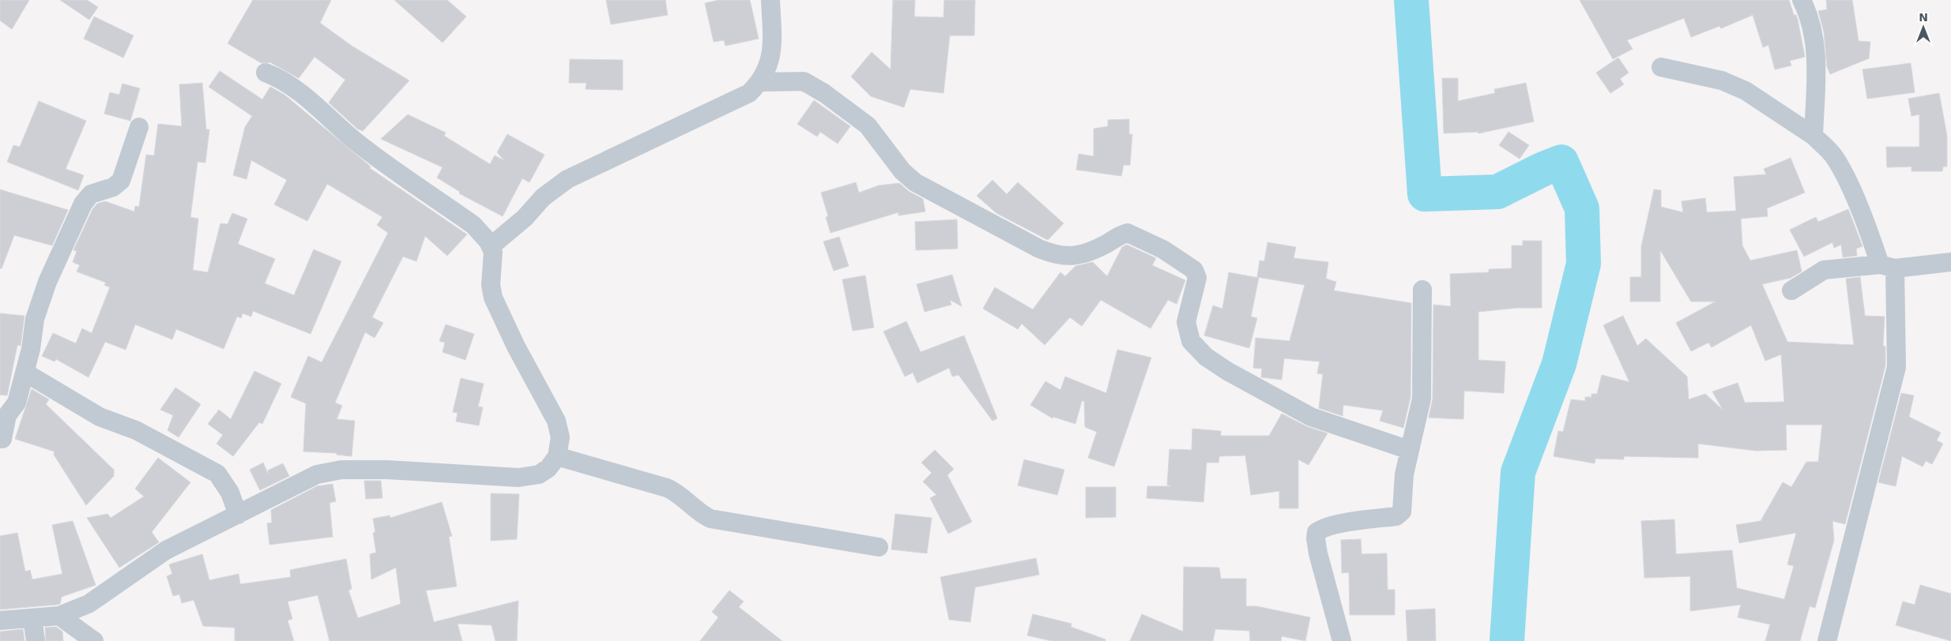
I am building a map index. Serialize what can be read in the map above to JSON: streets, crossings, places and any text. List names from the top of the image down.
{
  "north": "top"
}
